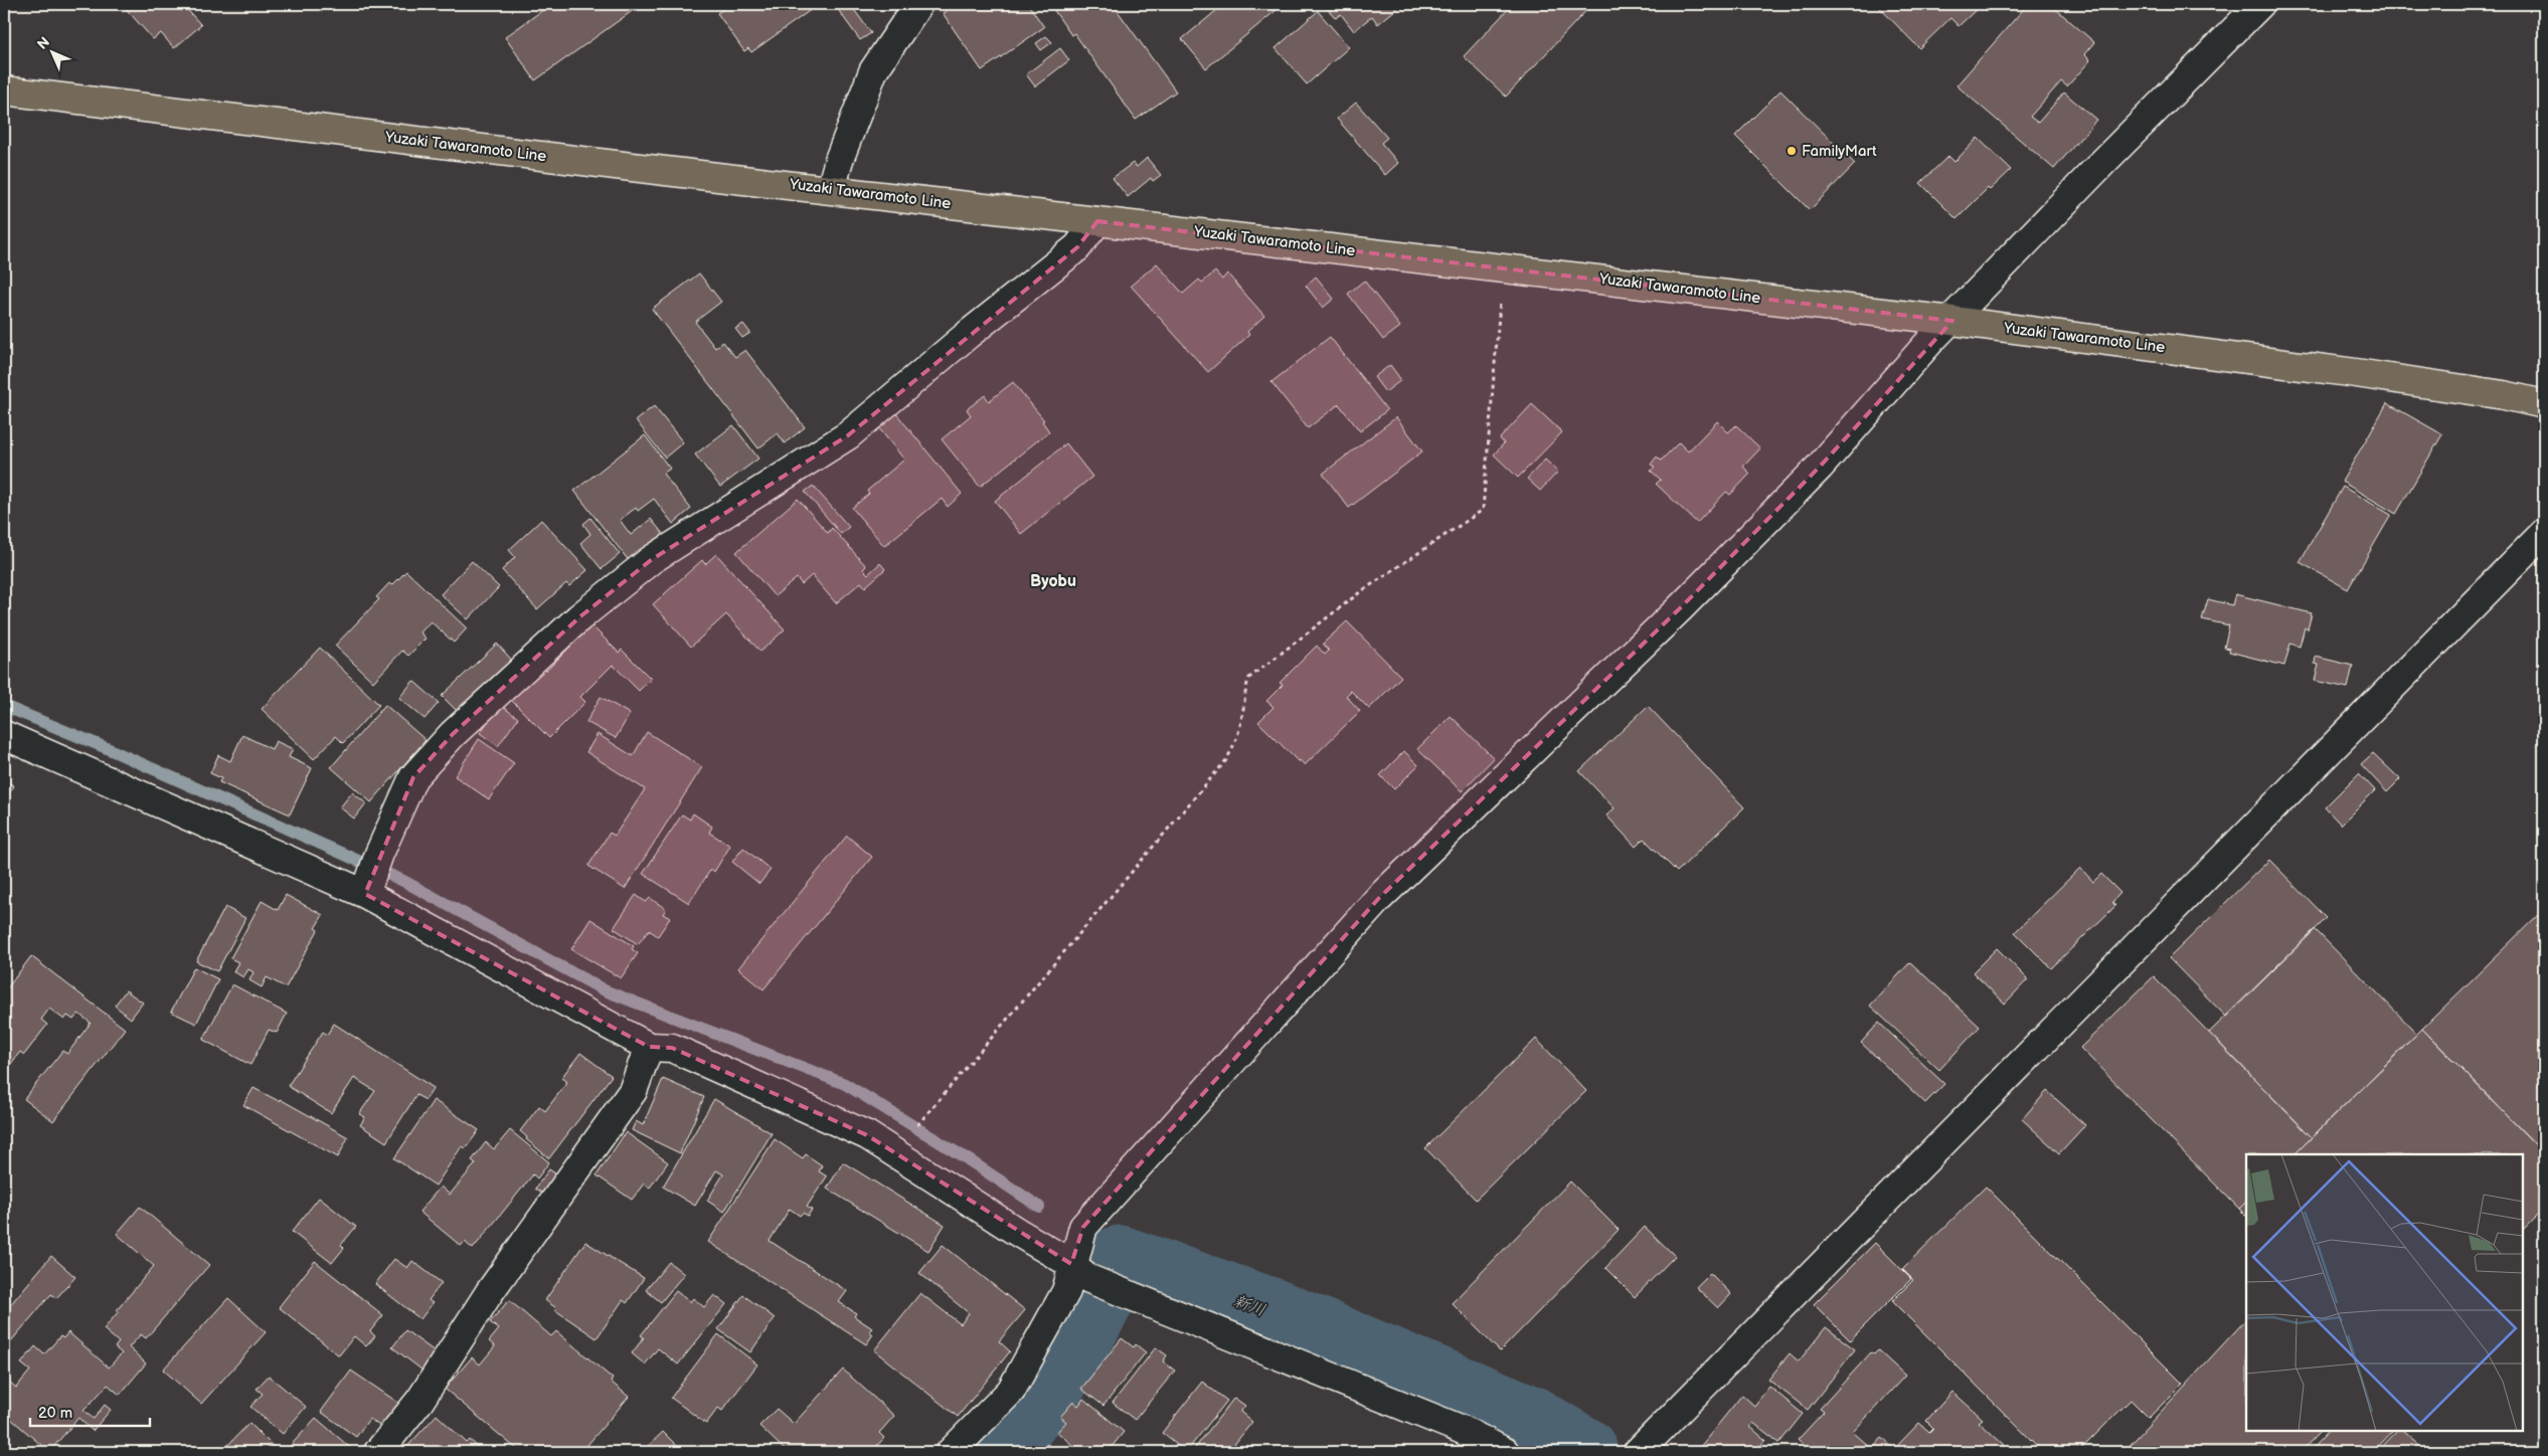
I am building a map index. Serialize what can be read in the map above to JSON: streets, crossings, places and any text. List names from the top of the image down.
{
  "streets": {
    "main road": ["Yuzaki Tawaramoto Line"]
  },
  "districts": ["Byobu"],
  "water": ["新川"],
  "places": ["FamilyMart"],
  "scale_bar": "20 m",
  "north": "top left"
}
